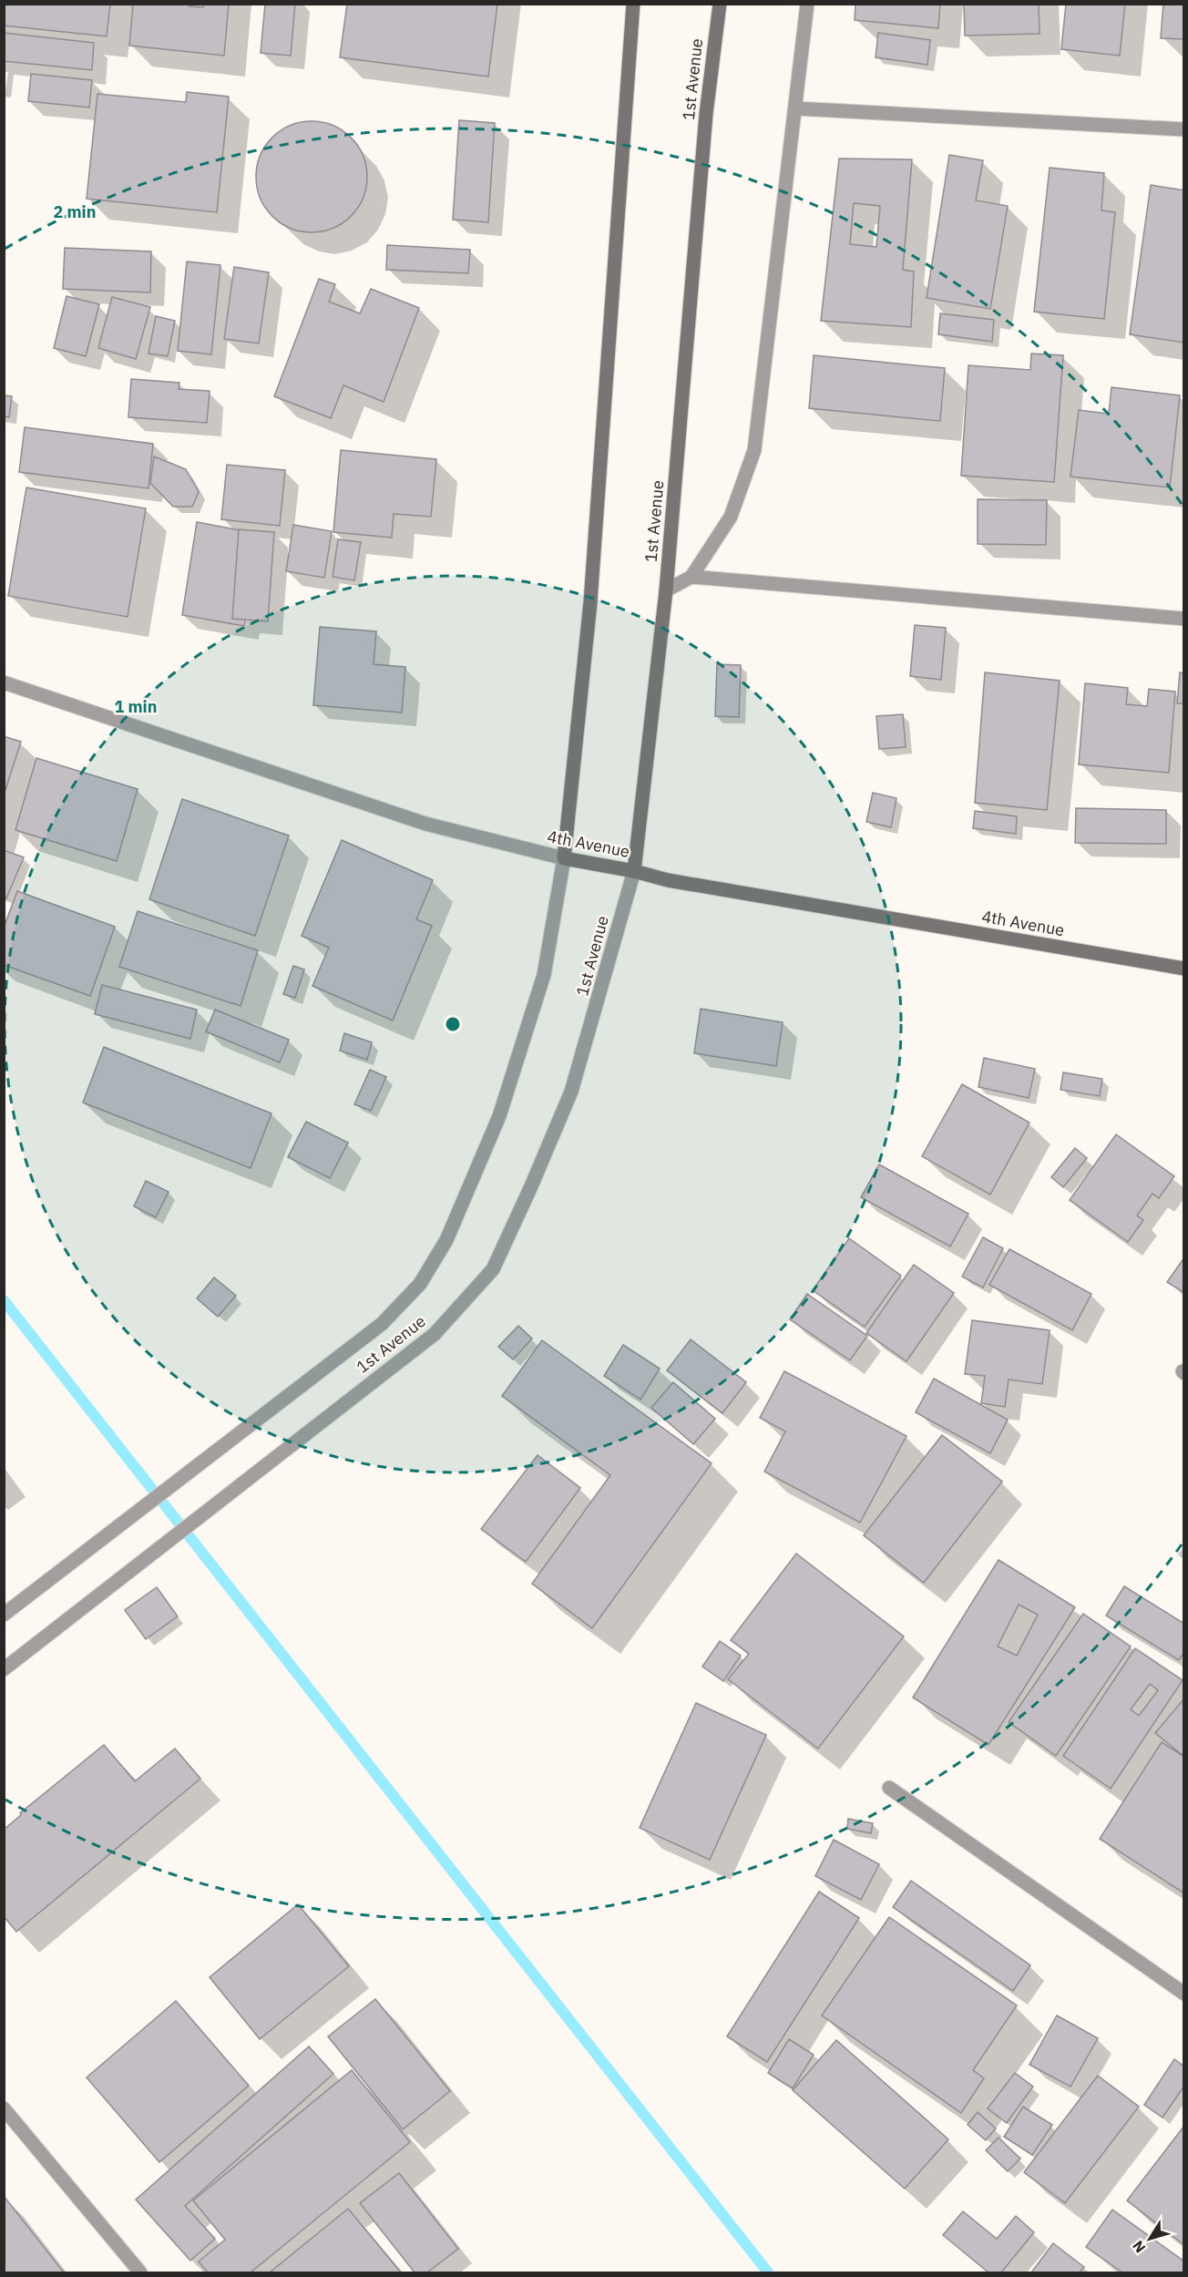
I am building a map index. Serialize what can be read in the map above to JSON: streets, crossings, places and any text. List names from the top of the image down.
{
  "streets": {
    "main road": ["1st Avenue", "4th Avenue"]
  },
  "crossings": [
    ["1st Avenue", "4th Avenue"]
  ],
  "north": "bottom left",
  "rings": ["2 min", "1 min"]
}
